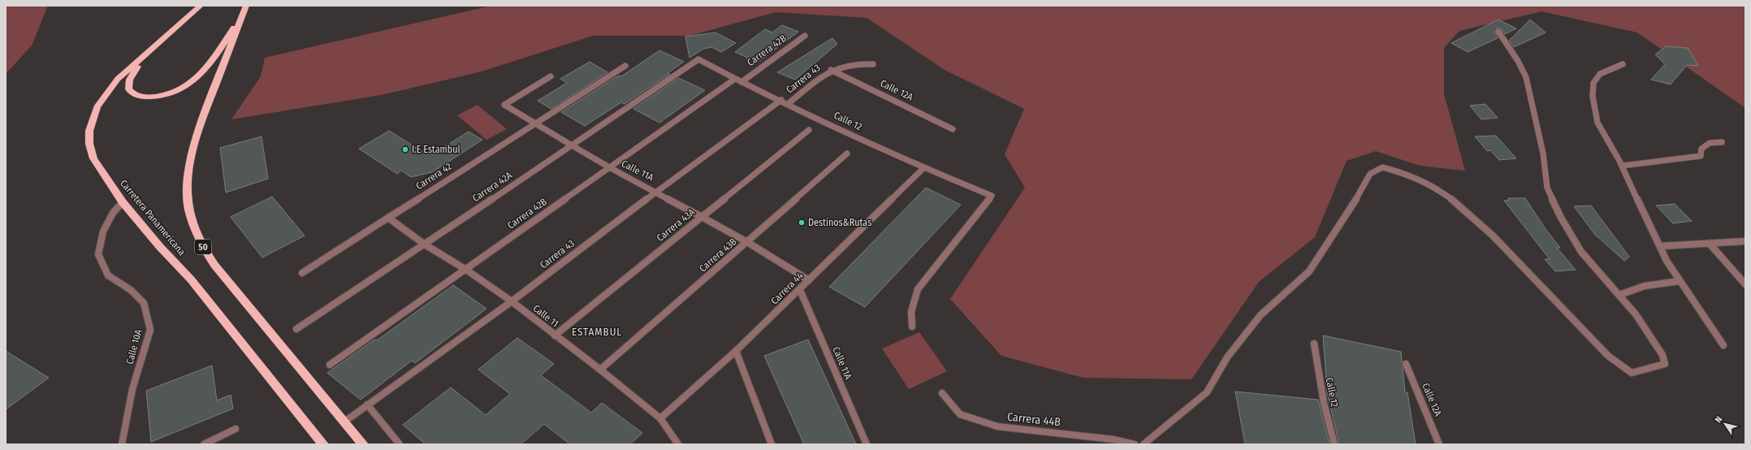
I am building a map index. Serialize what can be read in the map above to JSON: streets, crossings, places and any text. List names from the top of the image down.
{
  "streets": {
    "highway": ["Carretera Panamericana", "50"],
    "street": [
      "Carrera 42B",
      "Carrera 43",
      "Calle 12A",
      "Calle 12",
      "Calle 11A",
      "Carrera 42",
      "Carrera 42A",
      "Carrera 43A",
      "Carrera 43B",
      "Carrera 44",
      "Calle 11",
      "Calle 10A",
      "Carrera 44B"
    ]
  },
  "crossings": [
    ["Carrera 42B", "Calle 12"],
    ["Carrera 42B", "Calle 11A"],
    ["Carrera 42B", "Calle 11"],
    ["Carrera 43", "Calle 12A"],
    ["Carrera 43", "Calle 12"],
    ["Carrera 43", "Calle 11A"],
    ["Carrera 43", "50"],
    ["Carrera 43", "Calle 11"],
    ["Calle 12", "Carrera 42A"],
    ["Calle 12", "Carrera 44"],
    ["Calle 11A", "Carrera 42"],
    ["Calle 11A", "Carrera 42A"],
    ["Calle 11A", "Carrera 43A"],
    ["Calle 11A", "Carrera 43B"],
    ["Calle 11A", "Carrera 44"],
    ["Carrera 42", "Calle 11"],
    ["Carrera 42A", "Calle 11"],
    ["Carretera Panamericana", "Calle 10A"],
    ["Carrera 43A", "Calle 11"],
    ["Carrera 43B", "Calle 11"],
    ["Carrera 44", "Calle 11"]
  ],
  "districts": ["ESTAMBUL"],
  "places": ["I.E Estambul", "Destinos&Rutas"],
  "north": "top left"
}
